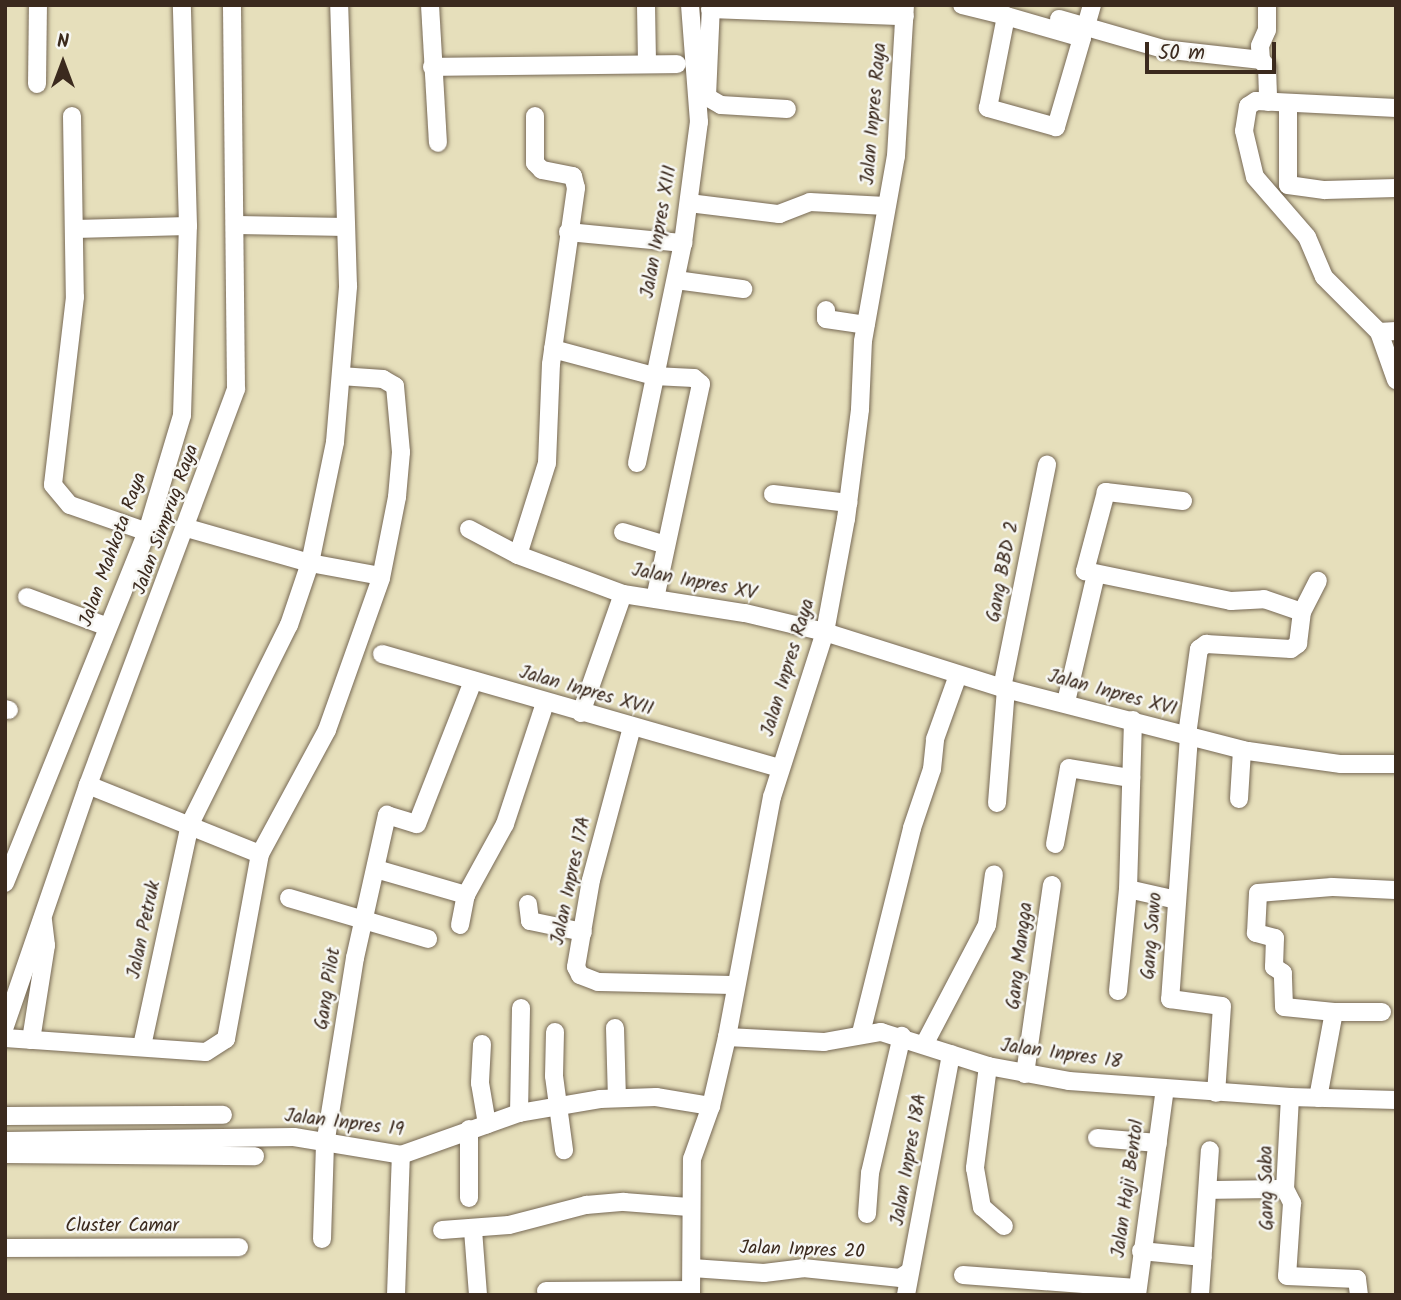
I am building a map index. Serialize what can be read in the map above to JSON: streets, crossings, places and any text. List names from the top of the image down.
{
  "streets": {
    "street": [
      "Jalan Inpres Raya",
      "Jalan Inpres XIII",
      "Jalan Simprug Raya",
      "Jalan Mahkota Raya",
      "Gang BBD 2",
      "Jalan Inpres XV",
      "Jalan Inpres XVII",
      "Jalan Inpres XVI",
      "Jalan Inpres 17A",
      "Jalan Petruk",
      "Gang Sawo",
      "Gang Mangga",
      "Gang Pilot",
      "Jalan Inpres 18",
      "Jalan Inpres 19",
      "Jalan Inpres 18A",
      "Gang Saba",
      "Jalan Haji Bentol",
      "Cluster Camar",
      "Jalan Inpres 20"
    ]
  },
  "crossings": [
    ["Jalan Inpres Raya", "Jalan Inpres XV"],
    ["Jalan Inpres Raya", "Jalan Inpres XVII"],
    ["Jalan Inpres Raya", "Jalan Inpres XVI"],
    ["Jalan Inpres Raya", "Jalan Inpres 17A"],
    ["Jalan Inpres Raya", "Jalan Inpres 18"],
    ["Jalan Inpres Raya", "Jalan Inpres 19"],
    ["Jalan Inpres Raya", "Jalan Inpres 20"],
    ["Gang BBD 2", "Jalan Inpres XVI"],
    ["Jalan Inpres XV", "Jalan Inpres XVI"],
    ["Jalan Inpres XVII", "Jalan Inpres 17A"],
    ["Jalan Inpres XVII", "Gang Pilot"],
    ["Jalan Inpres XVI", "Gang Sawo"],
    ["Gang Sawo", "Jalan Inpres 18"],
    ["Gang Mangga", "Jalan Inpres 18"],
    ["Gang Pilot", "Jalan Inpres 19"],
    ["Jalan Inpres 18", "Jalan Inpres 18A"],
    ["Jalan Inpres 18", "Gang Saba"],
    ["Jalan Inpres 18", "Jalan Haji Bentol"],
    ["Jalan Inpres 18A", "Jalan Inpres 20"]
  ],
  "scale_bar": "50 m",
  "north": "top"
}
